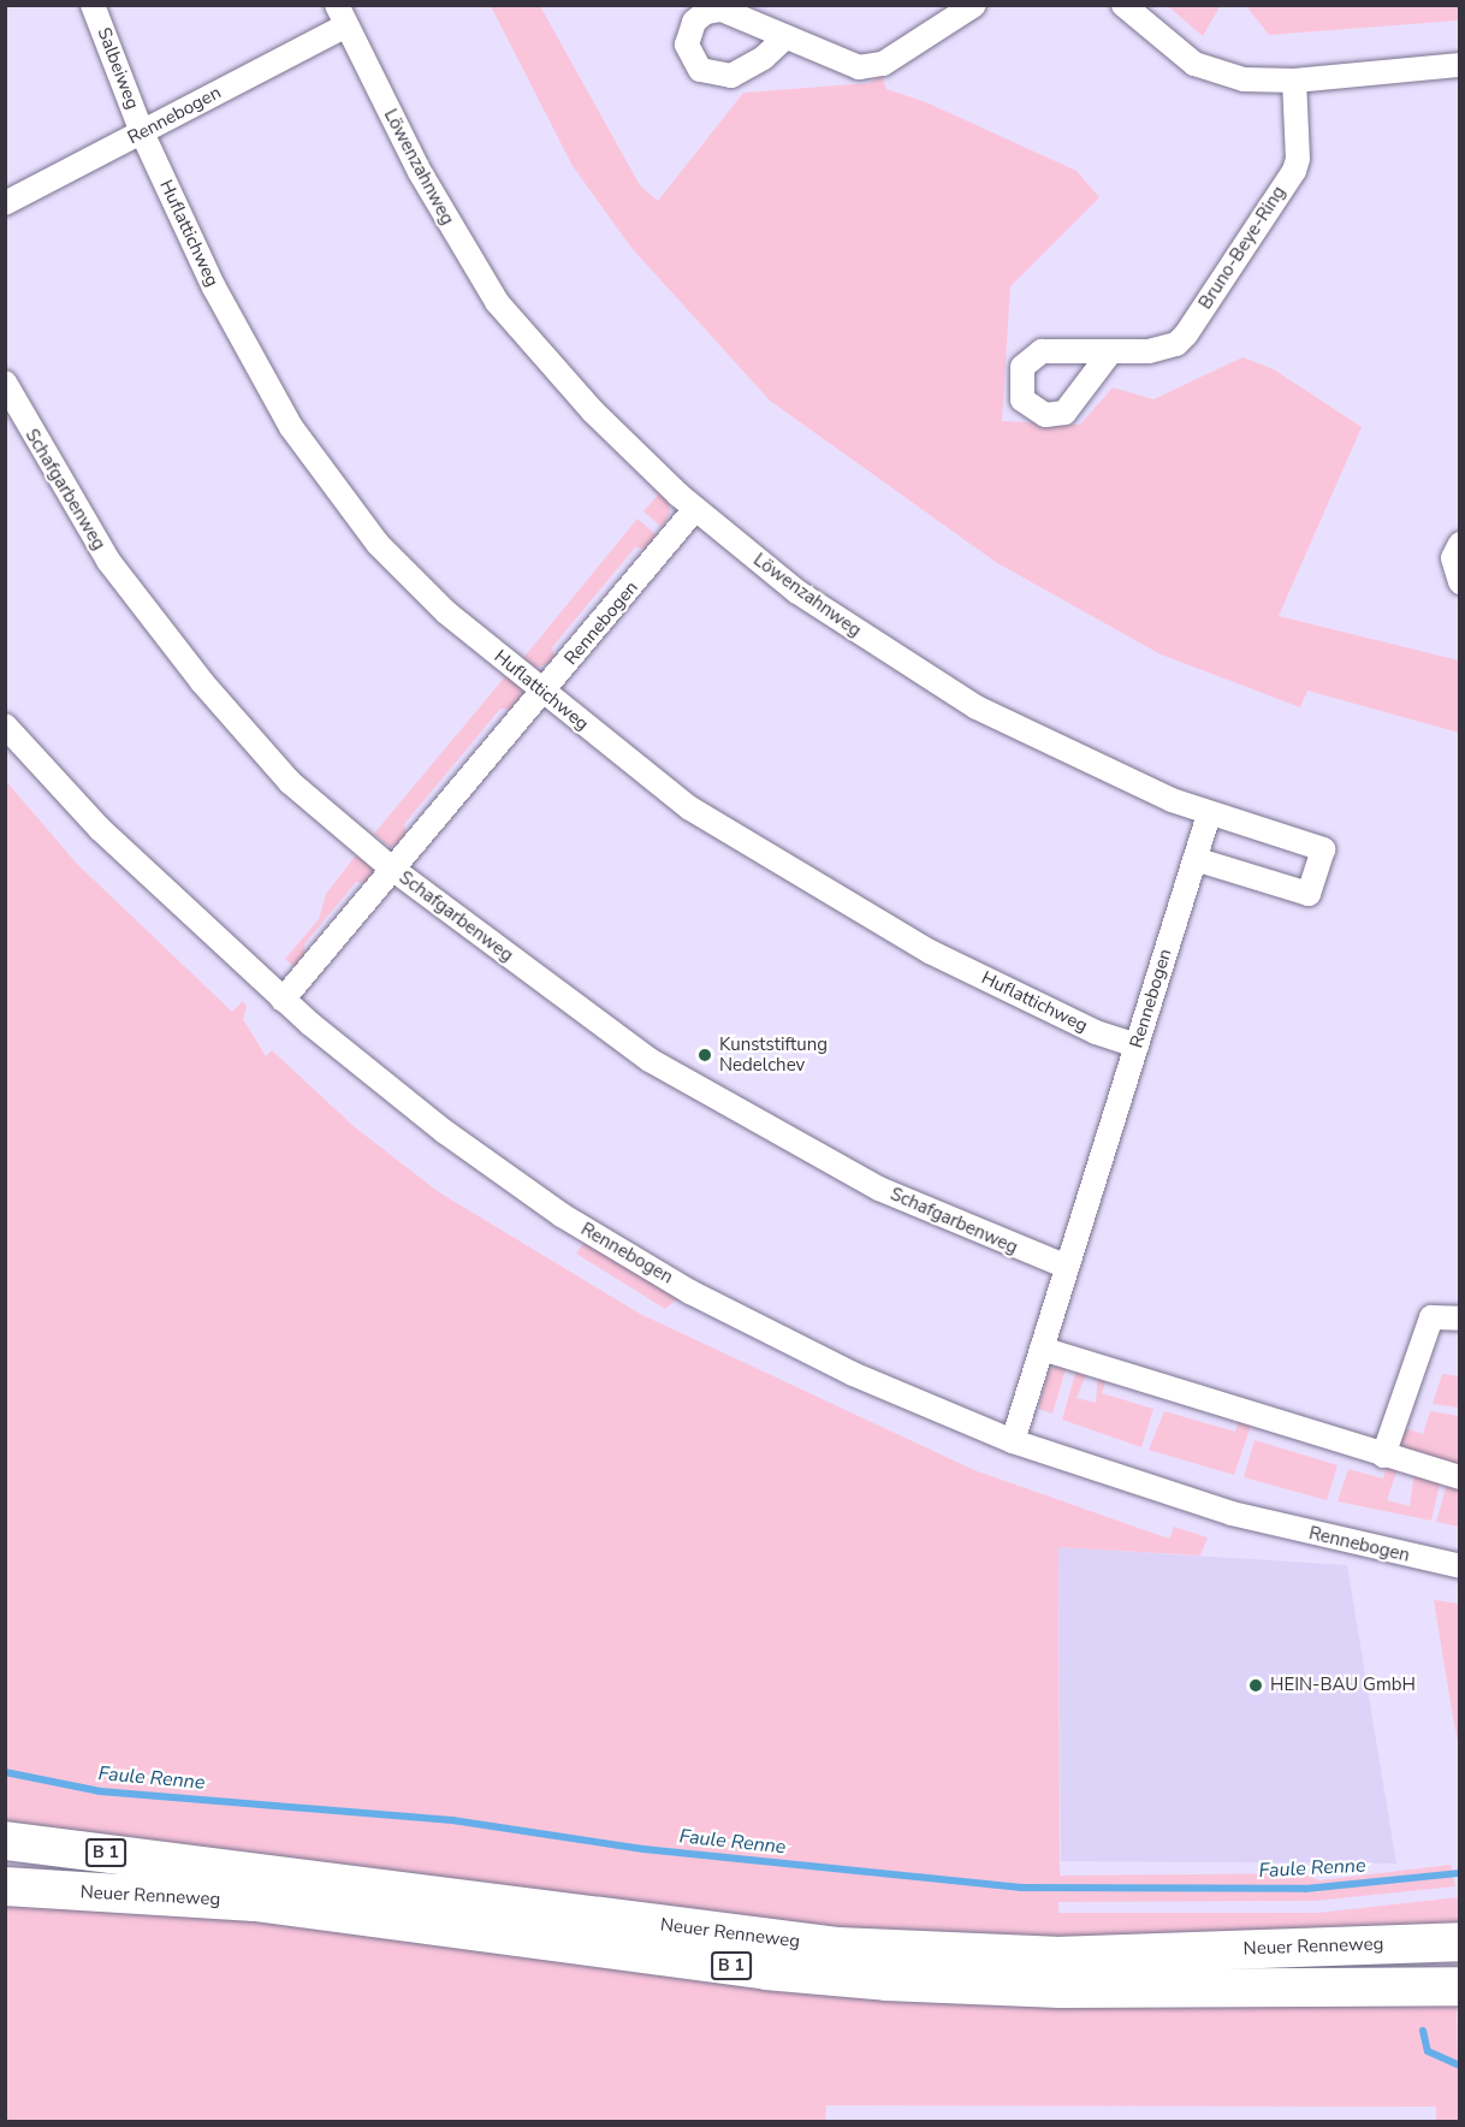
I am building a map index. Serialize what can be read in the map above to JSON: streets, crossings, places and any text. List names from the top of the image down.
{
  "streets": {
    "main road": ["B 1", "Neuer Renneweg"],
    "street": [
      "Salbeiweg",
      "Rennebogen",
      "Löwenzahnweg",
      "Huflattichweg",
      "Bruno-Beye-Ring",
      "Schafgarbenweg"
    ]
  },
  "crossings": [
    ["Salbeiweg", "Rennebogen"],
    ["Salbeiweg", "Huflattichweg"],
    ["Rennebogen", "Löwenzahnweg"],
    ["Rennebogen", "Huflattichweg"],
    ["Rennebogen", "Schafgarbenweg"]
  ],
  "water": ["Faule Renne"],
  "places": ["Kunststiftung Nedelchev", "HEIN-BAU GmbH"]
}
